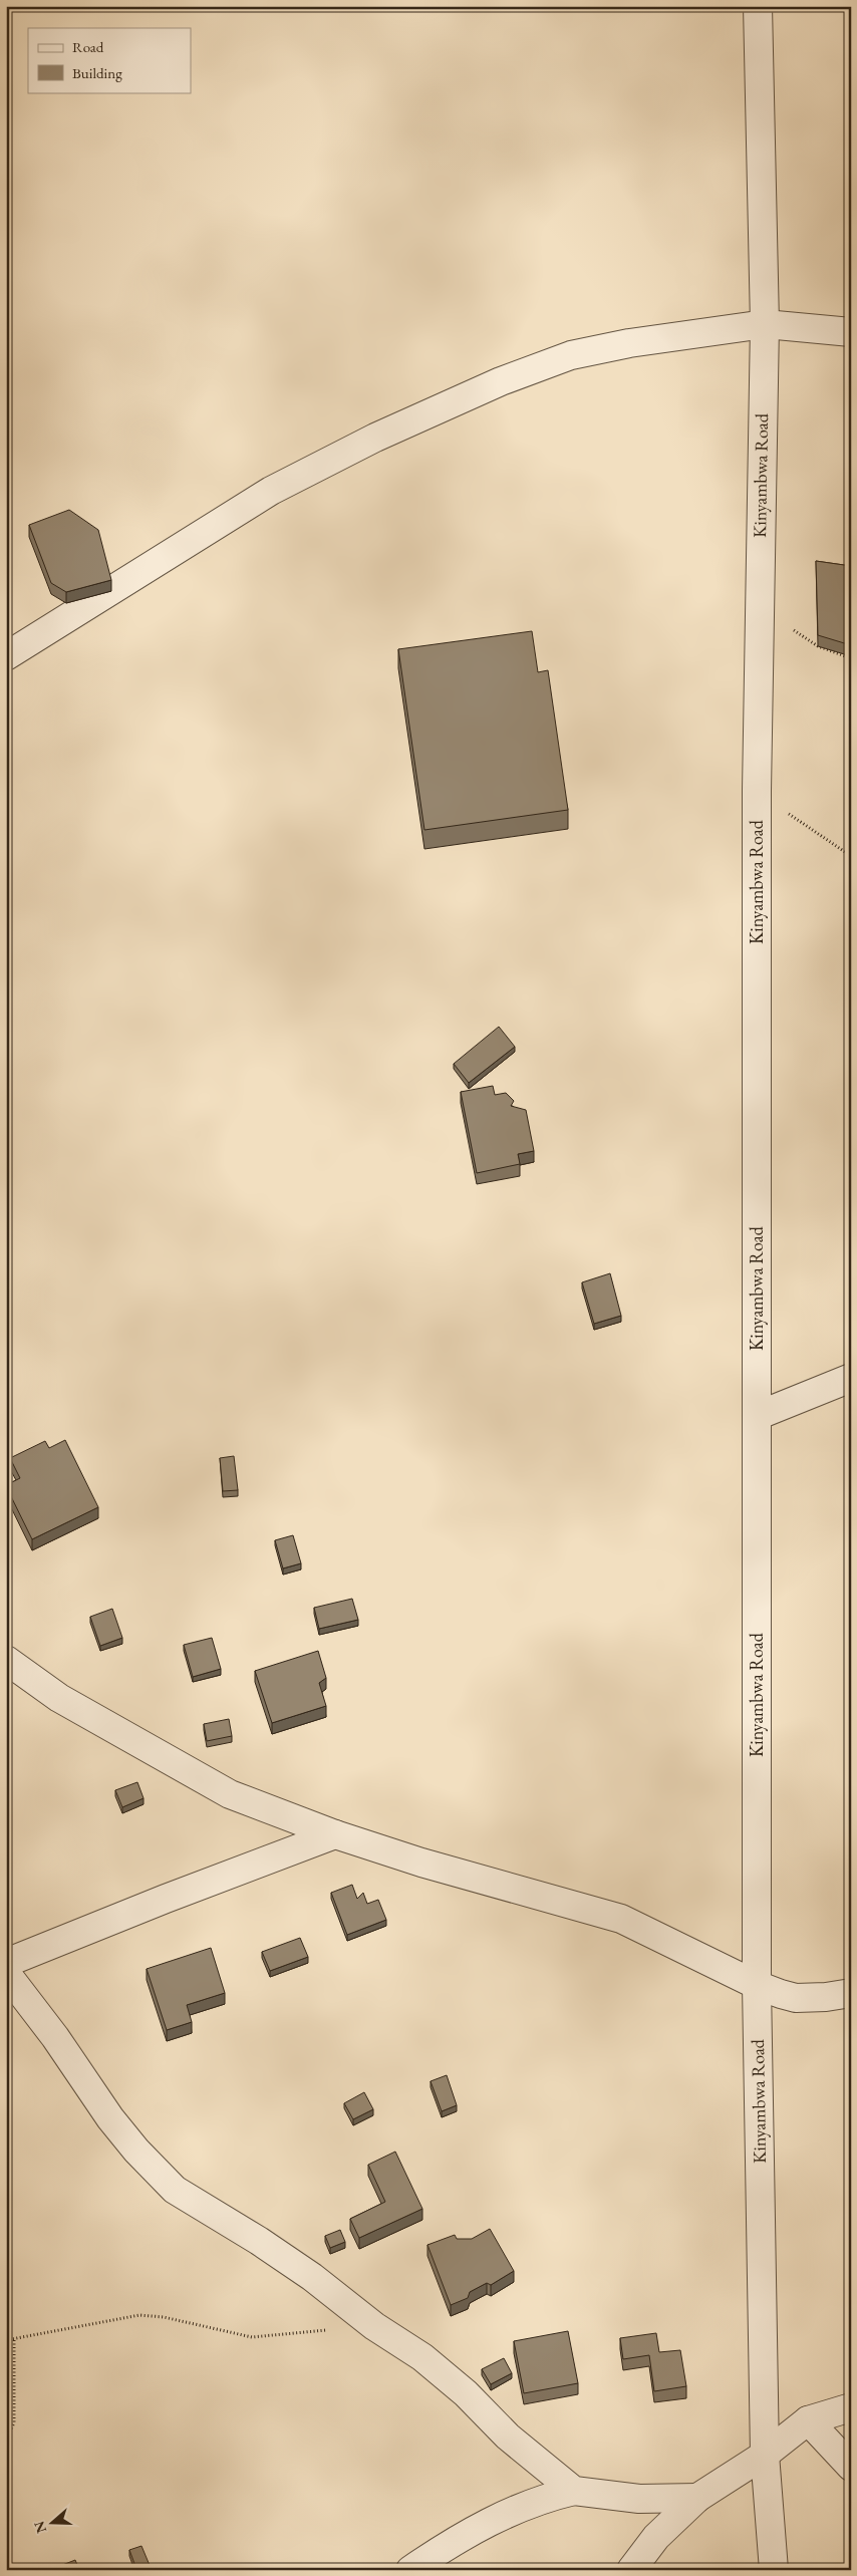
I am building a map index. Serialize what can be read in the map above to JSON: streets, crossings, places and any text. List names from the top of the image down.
{
  "streets": {
    "street": ["Kinyambwa Road"]
  },
  "legend": ["Road", "Building"],
  "north": "left"
}
